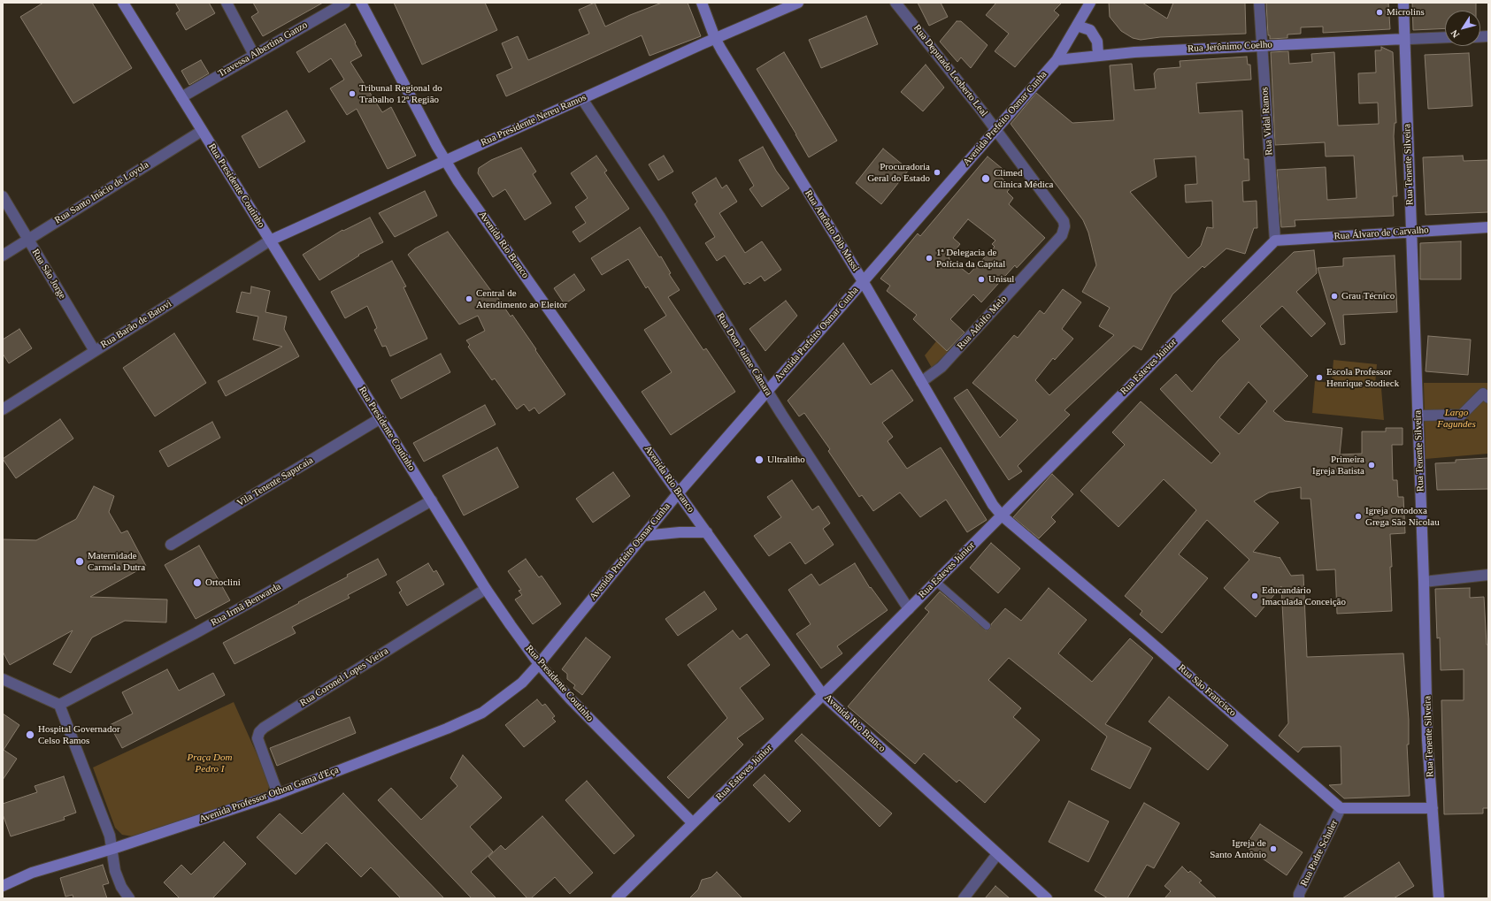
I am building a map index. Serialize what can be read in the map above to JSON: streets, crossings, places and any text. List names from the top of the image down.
{
  "streets": {
    "street": [
      "Rua Jerônimo Coelho",
      "Travessa Albertina Ganzo",
      "Rua Deputado Leoberto Leal",
      "Avenida Prefeito Osmar Cunha",
      "Rua Presidente Nereu Ramos",
      "Rua Vidal Ramos",
      "Rua Tenente Silveira",
      "Rua Presidente Coutinho",
      "Rua Santo Inácio de Loyola",
      "Rua Antônio Dib Mussi",
      "Rua Álvaro de Carvalho",
      "Avenida Rio Branco",
      "Rua São Jorge",
      "Rua Adolfo Melo",
      "Rua Barão de Batovi",
      "Rua Dom Jaime Câmara",
      "Rua Esteves Júnior",
      "Vila Tenente Sapucaia",
      "Rua Irmã Benwarda",
      "Rua Coronel Lopes Vieira",
      "Rua São Francisco",
      "Avenida Professor Othon Gama d'Eça",
      "Rua Padre Schuler"
    ]
  },
  "crossings": [
    ["Rua Jerônimo Coelho", "Avenida Prefeito Osmar Cunha"],
    ["Rua Jerônimo Coelho", "Rua Vidal Ramos"],
    ["Rua Jerônimo Coelho", "Rua Tenente Silveira"],
    ["Travessa Albertina Ganzo", "Rua Presidente Coutinho"],
    ["Rua Deputado Leoberto Leal", "Avenida Prefeito Osmar Cunha"],
    ["Rua Deputado Leoberto Leal", "Rua Adolfo Melo"],
    ["Avenida Prefeito Osmar Cunha", "Rua Presidente Coutinho"],
    ["Avenida Prefeito Osmar Cunha", "Rua Antônio Dib Mussi"],
    ["Avenida Prefeito Osmar Cunha", "Avenida Rio Branco"],
    ["Avenida Prefeito Osmar Cunha", "Rua Dom Jaime Câmara"],
    ["Avenida Prefeito Osmar Cunha", "Avenida Professor Othon Gama d'Eça"],
    ["Rua Presidente Nereu Ramos", "Rua Presidente Coutinho"],
    ["Rua Presidente Nereu Ramos", "Rua Antônio Dib Mussi"],
    ["Rua Presidente Nereu Ramos", "Avenida Rio Branco"],
    ["Rua Presidente Nereu Ramos", "Rua Barão de Batovi"],
    ["Rua Presidente Nereu Ramos", "Rua Dom Jaime Câmara"],
    ["Rua Vidal Ramos", "Rua Álvaro de Carvalho"],
    ["Rua Vidal Ramos", "Rua Esteves Júnior"],
    ["Rua Tenente Silveira", "Rua Álvaro de Carvalho"],
    ["Rua Presidente Coutinho", "Rua Santo Inácio de Loyola"],
    ["Rua Presidente Coutinho", "Rua Barão de Batovi"],
    ["Rua Presidente Coutinho", "Rua Esteves Júnior"],
    ["Rua Presidente Coutinho", "Vila Tenente Sapucaia"],
    ["Rua Presidente Coutinho", "Rua Irmã Benwarda"],
    ["Rua Presidente Coutinho", "Rua Coronel Lopes Vieira"],
    ["Rua Presidente Coutinho", "Avenida Professor Othon Gama d'Eça"],
    ["Rua Santo Inácio de Loyola", "Rua São Jorge"],
    ["Rua Antônio Dib Mussi", "Rua Adolfo Melo"],
    ["Rua Antônio Dib Mussi", "Rua Esteves Júnior"],
    ["Rua Antônio Dib Mussi", "Rua São Francisco"],
    ["Rua Álvaro de Carvalho", "Rua Esteves Júnior"],
    ["Avenida Rio Branco", "Rua Esteves Júnior"],
    ["Rua São Jorge", "Rua Barão de Batovi"],
    ["Rua Dom Jaime Câmara", "Rua Esteves Júnior"],
    ["Rua Esteves Júnior", "Rua São Francisco"],
    ["Rua Coronel Lopes Vieira", "Avenida Professor Othon Gama d'Eça"],
    ["Rua São Francisco", "Rua Padre Schuler"]
  ],
  "parks": ["Largo Fagundes", "Praça Dom Pedro I"],
  "places": [
    "Microlins",
    "Tribunal Regional do Trabalho 12ª Região",
    "Procuradoria Geral do Estado",
    "Climed Clínica Médica",
    "1ª Delegacia de Polícia da Capital",
    "Unisul",
    "Grau Técnico",
    "Central de Atendimento ao Eleitor",
    "Escola Professor Henrique Stodieck",
    "Ultralitho",
    "Primeira Igreja Batista",
    "Igreja Ortodoxa Grega São Nicolau",
    "Maternidade Carmela Dutra",
    "Ortoclini",
    "Educandário Imaculada Conceição",
    "Hospital Governador Celso Ramos",
    "Igreja de Santo Antônio"
  ],
  "north": "bottom left"
}
